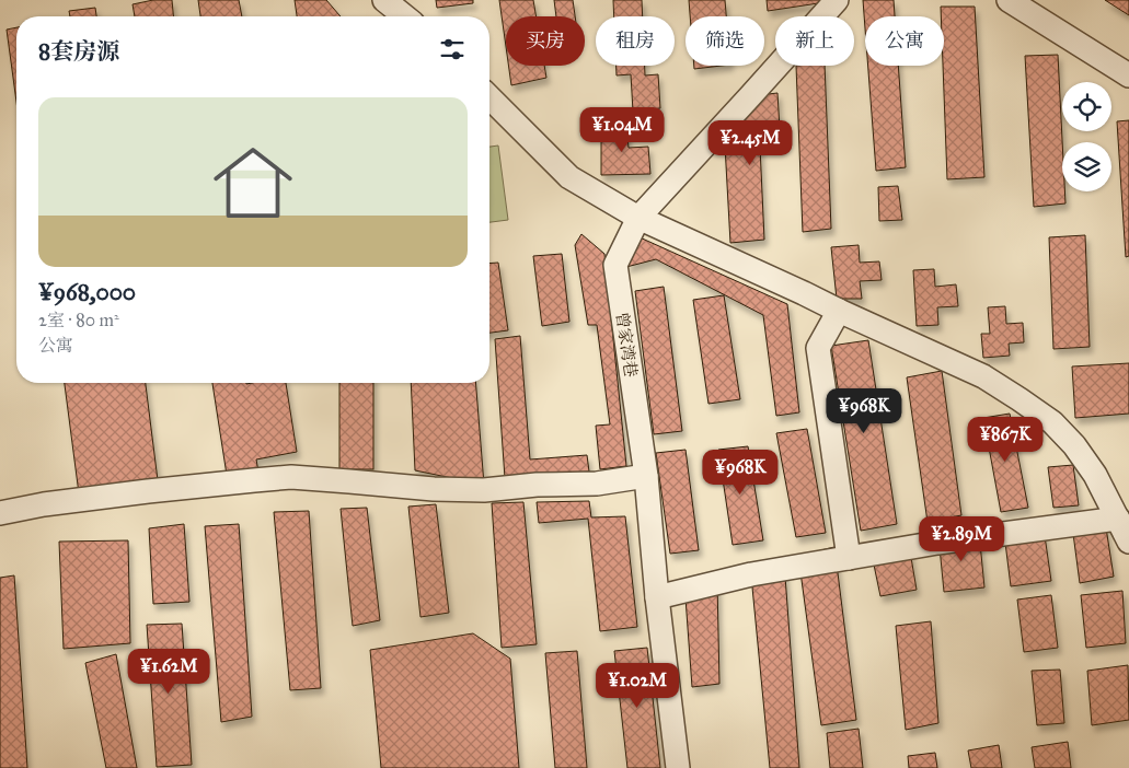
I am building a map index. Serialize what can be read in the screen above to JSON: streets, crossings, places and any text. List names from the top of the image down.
{
  "streets": {
    "street": ["曾家湾巷"]
  },
  "page": {
    "chip": [
      "买房",
      "租房",
      "筛选",
      "新上",
      "公寓"
    ],
    "heading": "8套房源",
    "list": [
      {
        "name": "¥968,000",
        "note": "2室 · 80 m² · 公寓"
      }
    ],
    "price": [
      "¥1.04M",
      "¥2.45M",
      "¥968K",
      "¥867K",
      "¥968K",
      "¥2.89M",
      "¥1.62M",
      "¥1.02M"
    ]
  }
}
